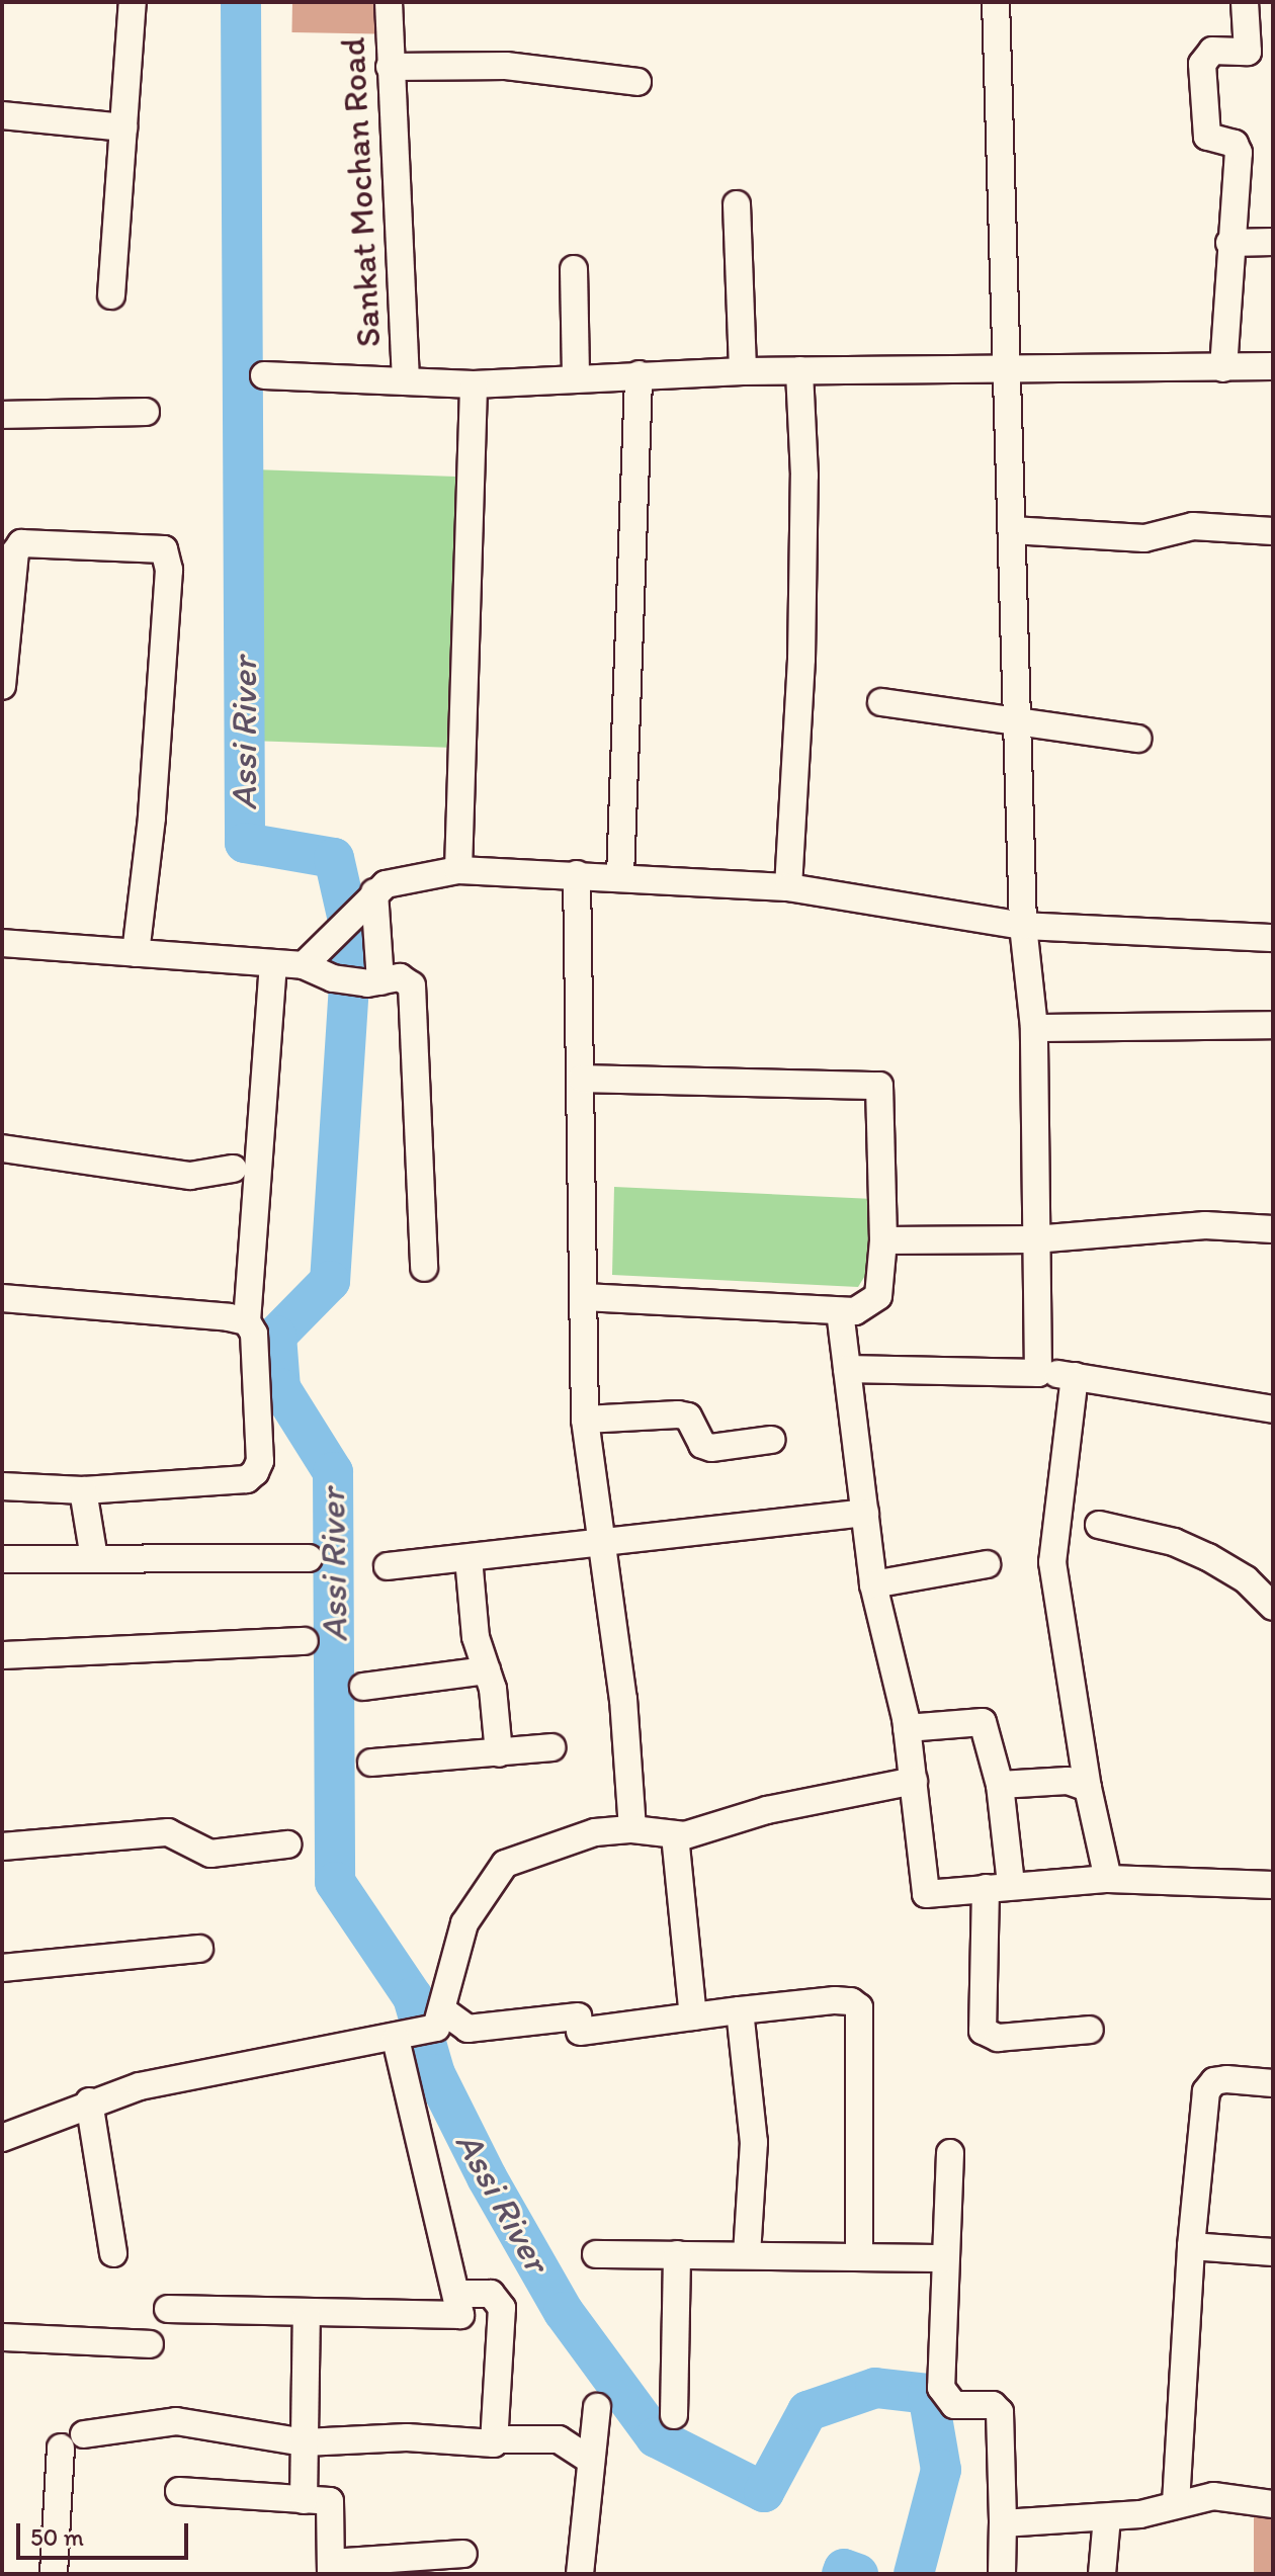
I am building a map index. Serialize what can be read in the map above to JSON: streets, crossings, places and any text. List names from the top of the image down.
{
  "streets": {
    "street": ["Sankat Mochan Road"]
  },
  "water": ["Assi River"],
  "scale_bar": "50 m"
}
